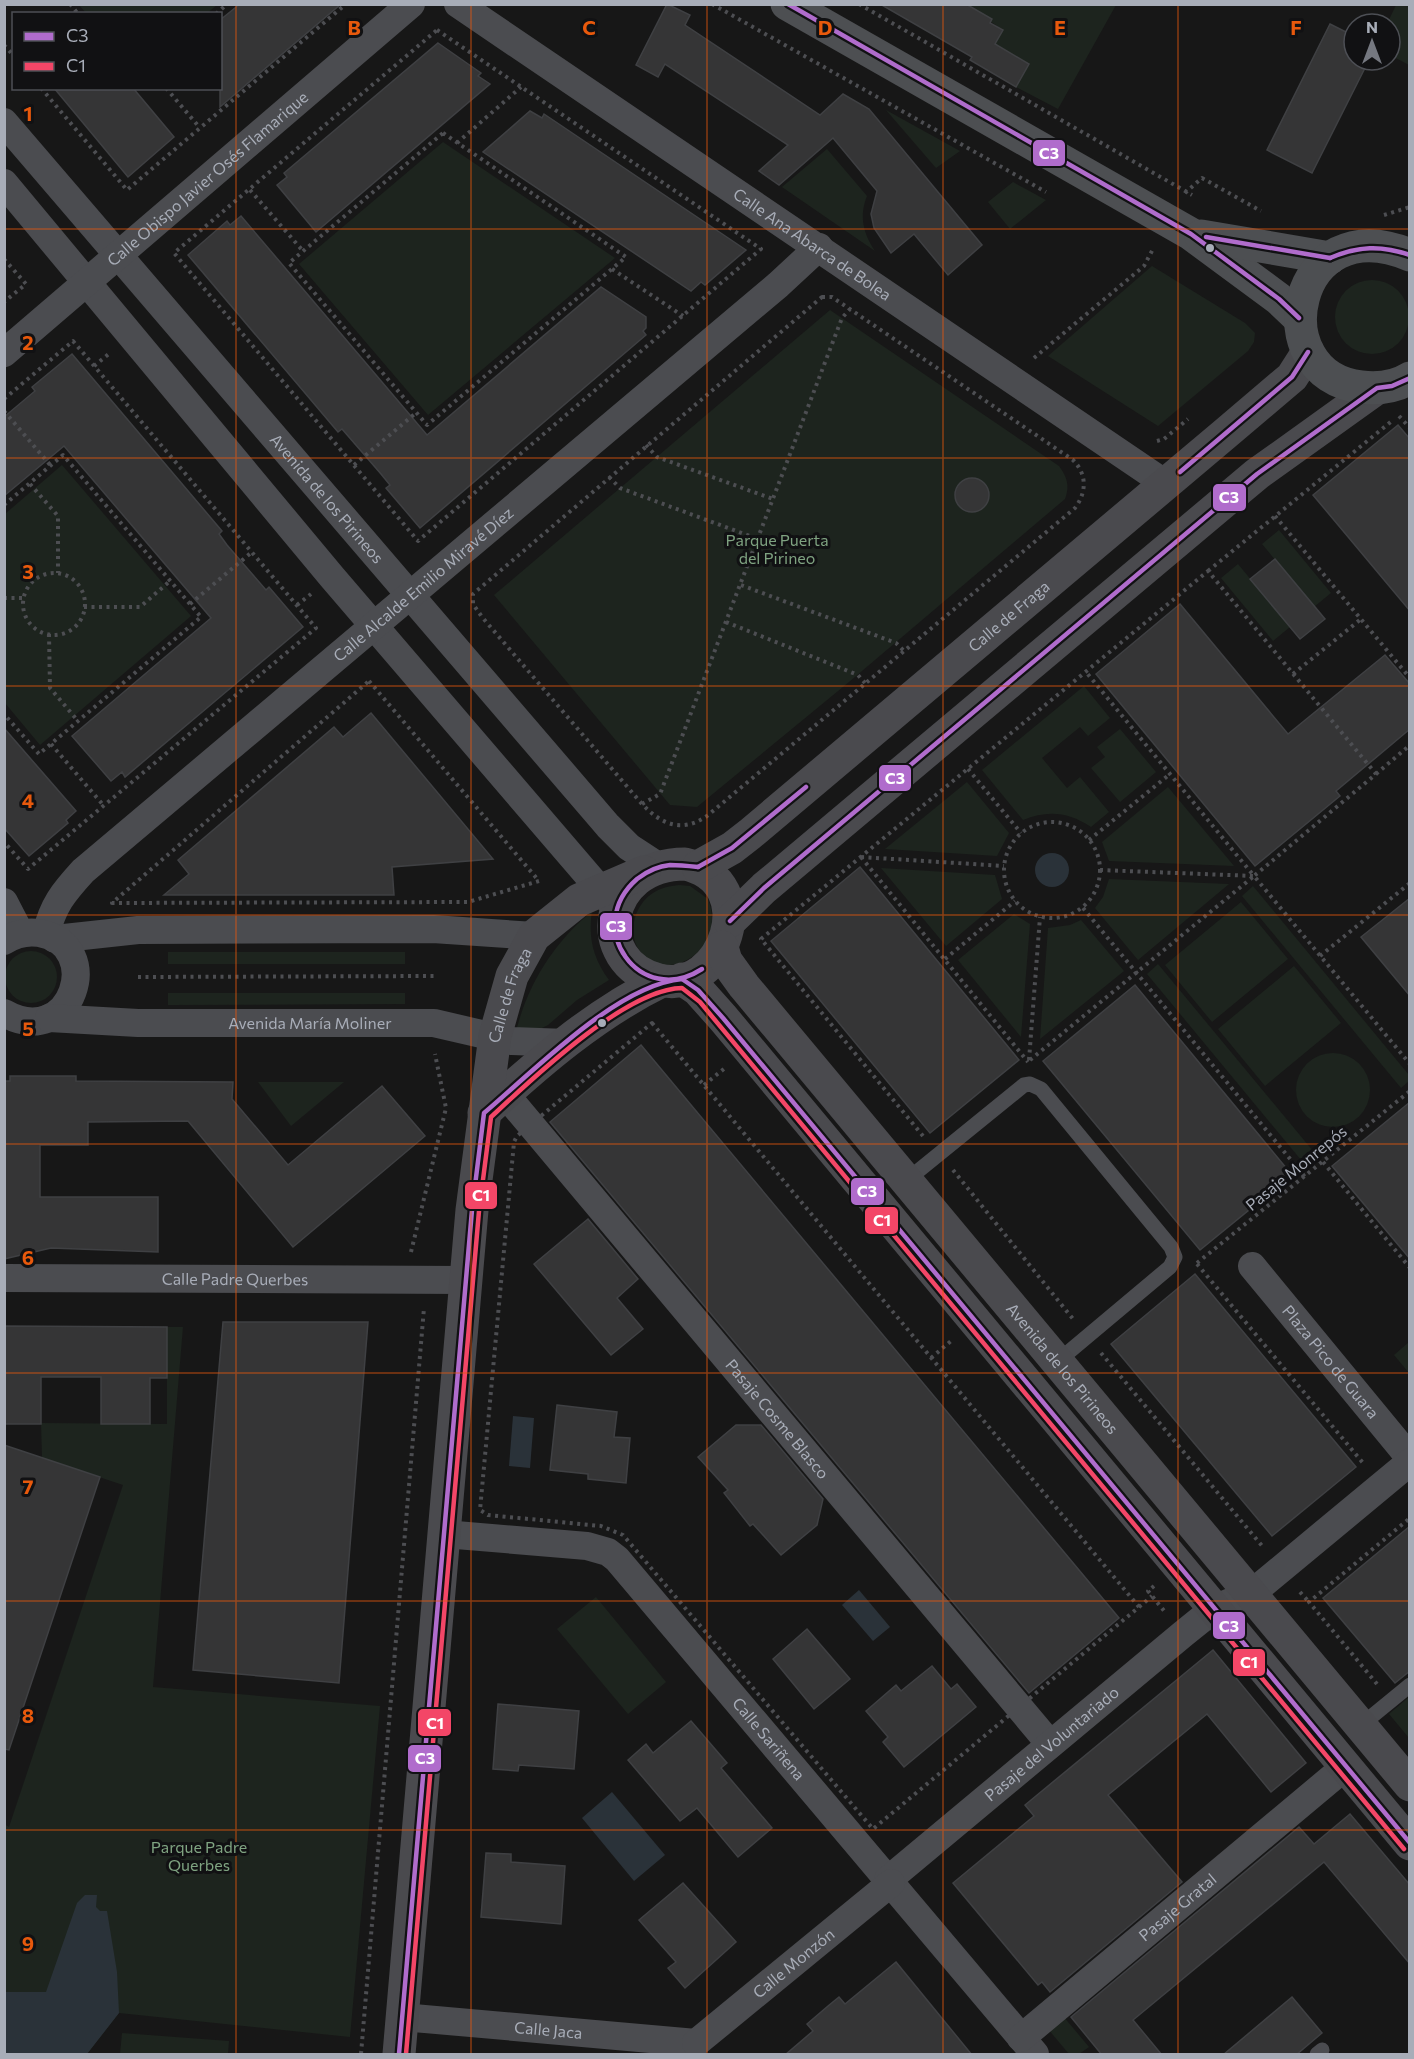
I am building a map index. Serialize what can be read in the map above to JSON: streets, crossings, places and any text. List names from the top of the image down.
{
  "streets": {
    "main road": ["Avenida de los Pirineos", "Calle de Fraga"],
    "street": [
      "Calle Obispo Javier Osés Flamarique",
      "Calle Ana Abarca de Bolea",
      "Calle Alcalde Emilio Miravé Díez",
      "Avenida María Moliner",
      "Calle Padre Querbes",
      "Plaza Pico de Guara",
      "Pasaje Cosme Blasco",
      "Calle Sariñena",
      "Pasaje del Voluntariado",
      "Pasaje Gratal",
      "Calle Monzón",
      "Calle Jaca"
    ],
    "path": ["Pasaje Monrepós"]
  },
  "crossings": [
    ["Calle Obispo Javier Osés Flamarique", "Avenida de los Pirineos"],
    ["Calle Ana Abarca de Bolea", "Calle Alcalde Emilio Miravé Díez"],
    ["Calle Ana Abarca de Bolea", "Calle de Fraga"],
    ["Avenida de los Pirineos", "Calle Alcalde Emilio Miravé Díez"],
    ["Avenida de los Pirineos", "Calle de Fraga"],
    ["Avenida de los Pirineos", "Pasaje del Voluntariado"],
    ["Calle de Fraga", "Avenida María Moliner"],
    ["Calle de Fraga", "Calle Padre Querbes"],
    ["Calle de Fraga", "Pasaje Cosme Blasco"],
    ["Calle de Fraga", "Calle Sariñena"],
    ["Calle de Fraga", "Calle Jaca"],
    ["Plaza Pico de Guara", "Pasaje del Voluntariado"],
    ["Pasaje Cosme Blasco", "Pasaje del Voluntariado"],
    ["Calle Sariñena", "Pasaje del Voluntariado"],
    ["Calle Sariñena", "Pasaje Gratal"],
    ["Calle Sariñena", "Calle Monzón"],
    ["Pasaje del Voluntariado", "Calle Monzón"],
    ["Calle Monzón", "Calle Jaca"]
  ],
  "parks": ["Parque Puerta del Pirineo", "Parque Padre Querbes"],
  "lines": ["transit line C3", "transit line C1"],
  "legend": ["C3", "C1"],
  "north": "top",
  "grid": {
    "columns": [
      "B",
      "C",
      "D",
      "E",
      "F"
    ],
    "rows": [
      "1",
      "2",
      "3",
      "4",
      "5",
      "6",
      "7",
      "8",
      "9"
    ]
  }
}
